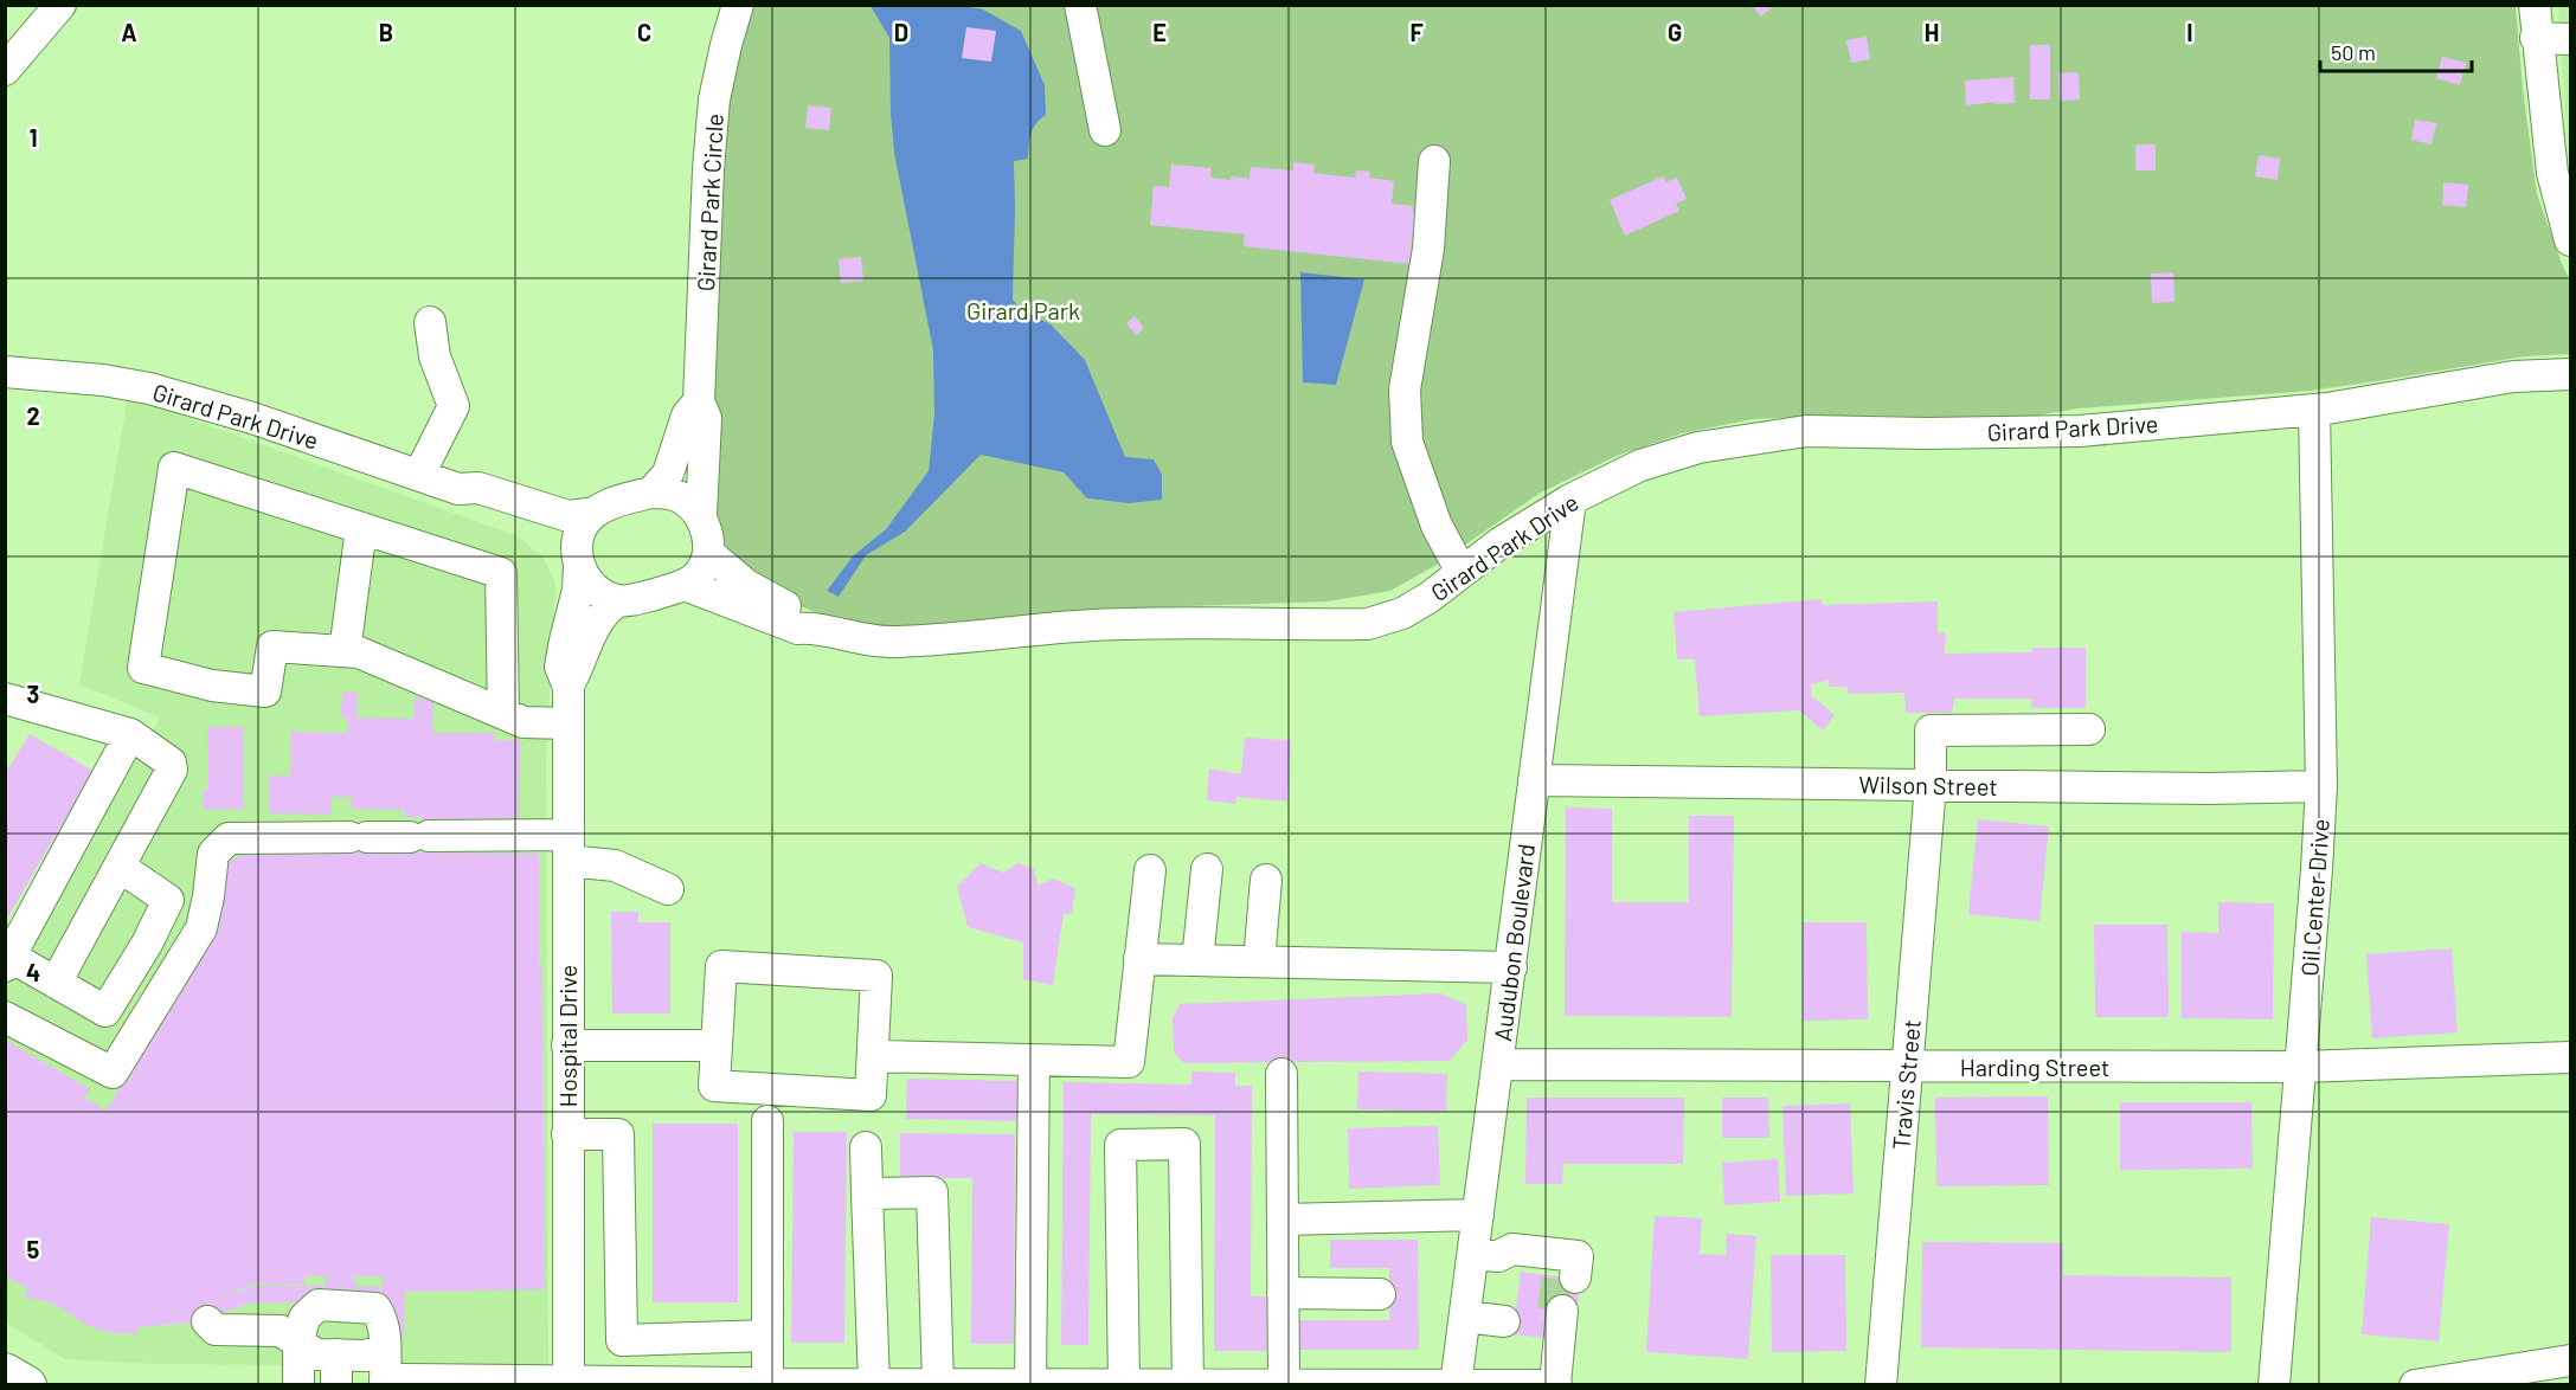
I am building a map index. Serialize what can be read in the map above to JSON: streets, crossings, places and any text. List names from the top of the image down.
{
  "streets": {
    "street": [
      "Girard Park Circle",
      "Girard Park Drive",
      "Wilson Street",
      "Oil Center Drive",
      "Audubon Boulevard",
      "Hospital Drive",
      "Harding Street",
      "Travis Street"
    ]
  },
  "crossings": [
    ["Girard Park Circle", "Girard Park Drive"],
    ["Girard Park Circle", "Hospital Drive"],
    ["Girard Park Drive", "Oil Center Drive"],
    ["Girard Park Drive", "Audubon Boulevard"],
    ["Girard Park Drive", "Hospital Drive"],
    ["Wilson Street", "Oil Center Drive"],
    ["Wilson Street", "Audubon Boulevard"],
    ["Wilson Street", "Travis Street"],
    ["Oil Center Drive", "Harding Street"],
    ["Audubon Boulevard", "Harding Street"],
    ["Harding Street", "Travis Street"]
  ],
  "parks": ["Girard Park"],
  "scale_bar": "50 m",
  "grid": {
    "columns": [
      "A",
      "B",
      "C",
      "D",
      "E",
      "F",
      "G",
      "H",
      "I"
    ],
    "rows": [
      "1",
      "2",
      "3",
      "4",
      "5"
    ]
  }
}
